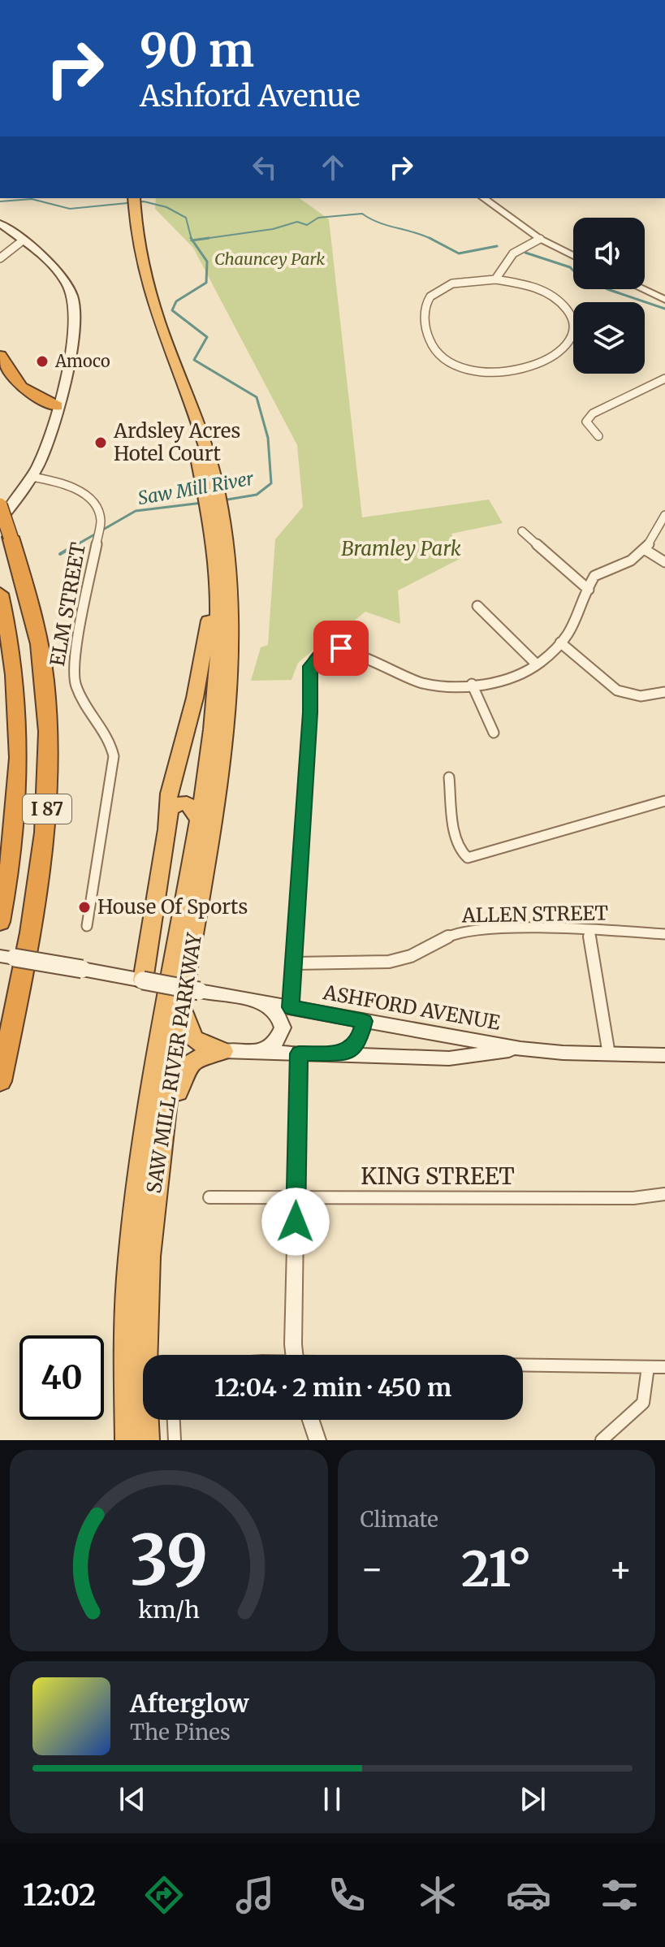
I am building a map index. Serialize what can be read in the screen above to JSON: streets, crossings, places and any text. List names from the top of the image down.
{
  "streets": {
    "highway": ["I 87", "SAW MILL RIVER PARKWAY"],
    "main road": ["ASHFORD AVENUE"],
    "street": ["ELM STREET", "ALLEN STREET", "KING STREET"]
  },
  "crossings": [
    ["ASHFORD AVENUE", "SAW MILL RIVER PARKWAY"]
  ],
  "water": ["Saw Mill River"],
  "parks": ["Chauncey Park", "Bramley Park"],
  "places": ["Amoco", "Ardsley Acres Hotel Court", "House Of Sports"],
  "page": {
    "turn": ["90 m", "Ashford Avenue"],
    "limit": "40",
    "trip": "12:04 · 2 min · 450 m",
    "tile": "Climate",
    "heat": ["−", "21°", "+"],
    "song": ["Afterglow", "The Pines"],
    "tabs": "12:02",
    "gauge": ["39", "km/h"]
  }
}
